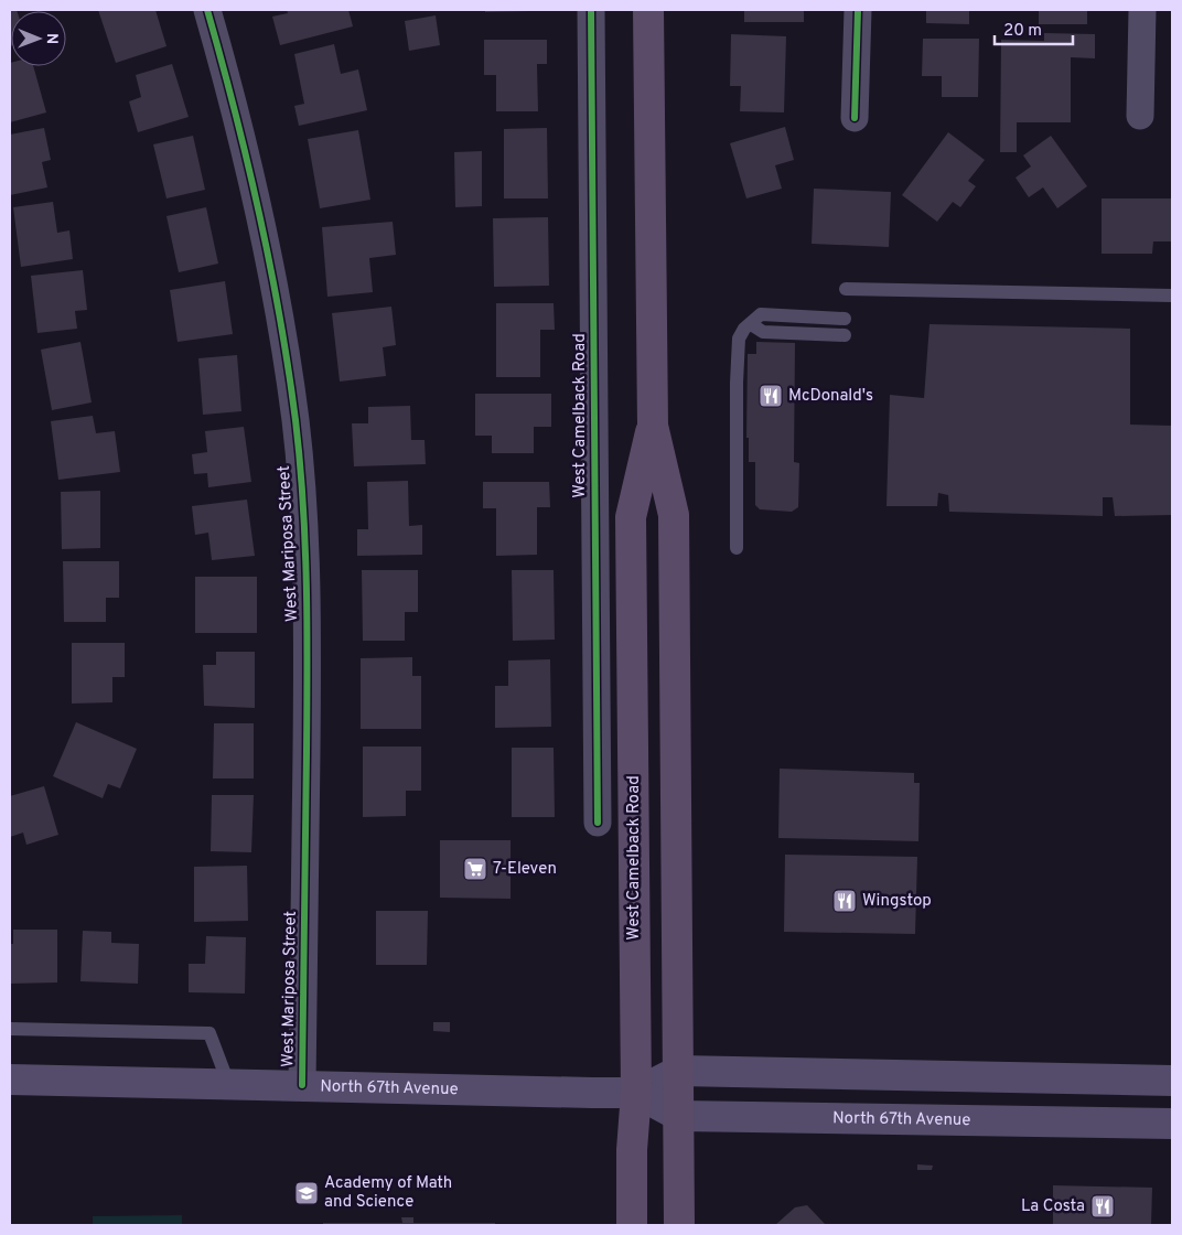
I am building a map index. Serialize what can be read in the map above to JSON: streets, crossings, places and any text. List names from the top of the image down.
{
  "streets": {
    "main road": ["West Camelback Road", "North 67th Avenue"],
    "street": ["West Mariposa Street"]
  },
  "crossings": [
    ["West Camelback Road", "North 67th Avenue"],
    ["West Mariposa Street", "North 67th Avenue"]
  ],
  "places": {
    "restaurant": ["McDonald's", "Wingstop", "La Costa"],
    "supermarket": ["7-Eleven"],
    "school or university": ["Academy of Math and Science"]
  },
  "scale_bar": "20 m",
  "north": "right"
}
